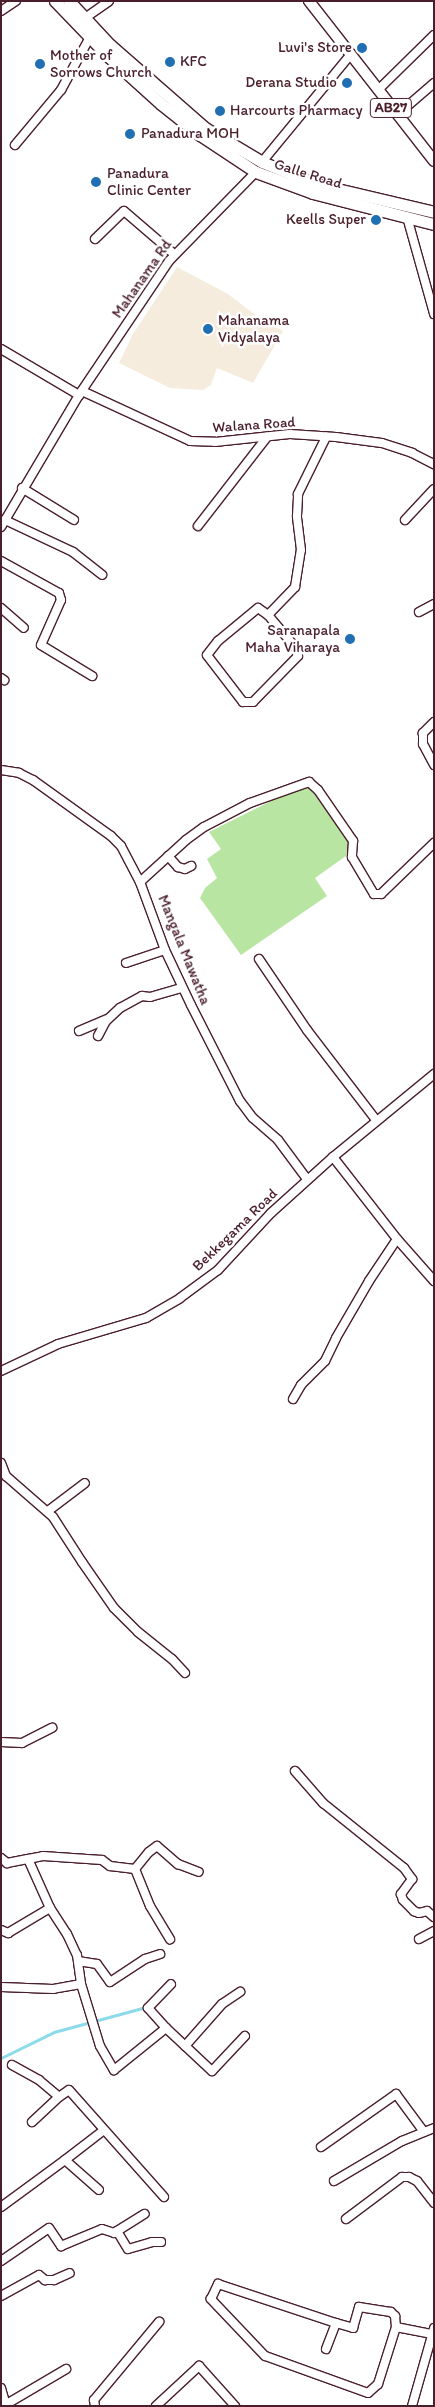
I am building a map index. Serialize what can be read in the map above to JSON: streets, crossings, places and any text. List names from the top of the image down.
{
  "streets": {
    "highway": ["Galle Road"],
    "main road": ["AB27"],
    "street": [
      "Mahanama Rd",
      "Walana Road",
      "Mangala Mawatha",
      "Bekkegama Road"
    ]
  },
  "crossings": [
    ["AB27", "Mahanama Rd"],
    ["Galle Road", "Mahanama Rd"],
    ["Mahanama Rd", "Walana Road"],
    ["Mangala Mawatha", "Bekkegama Road"]
  ],
  "places": [
    "Luvi's Store",
    "KFC",
    "Mother of Sorrows Church",
    "Derana Studio",
    "Harcourts Pharmacy",
    "Panadura MOH",
    "Panadura Clinic Center",
    "Keells Super",
    "Mahanama Vidyalaya",
    "Saranapala Maha Viharaya"
  ]
}
